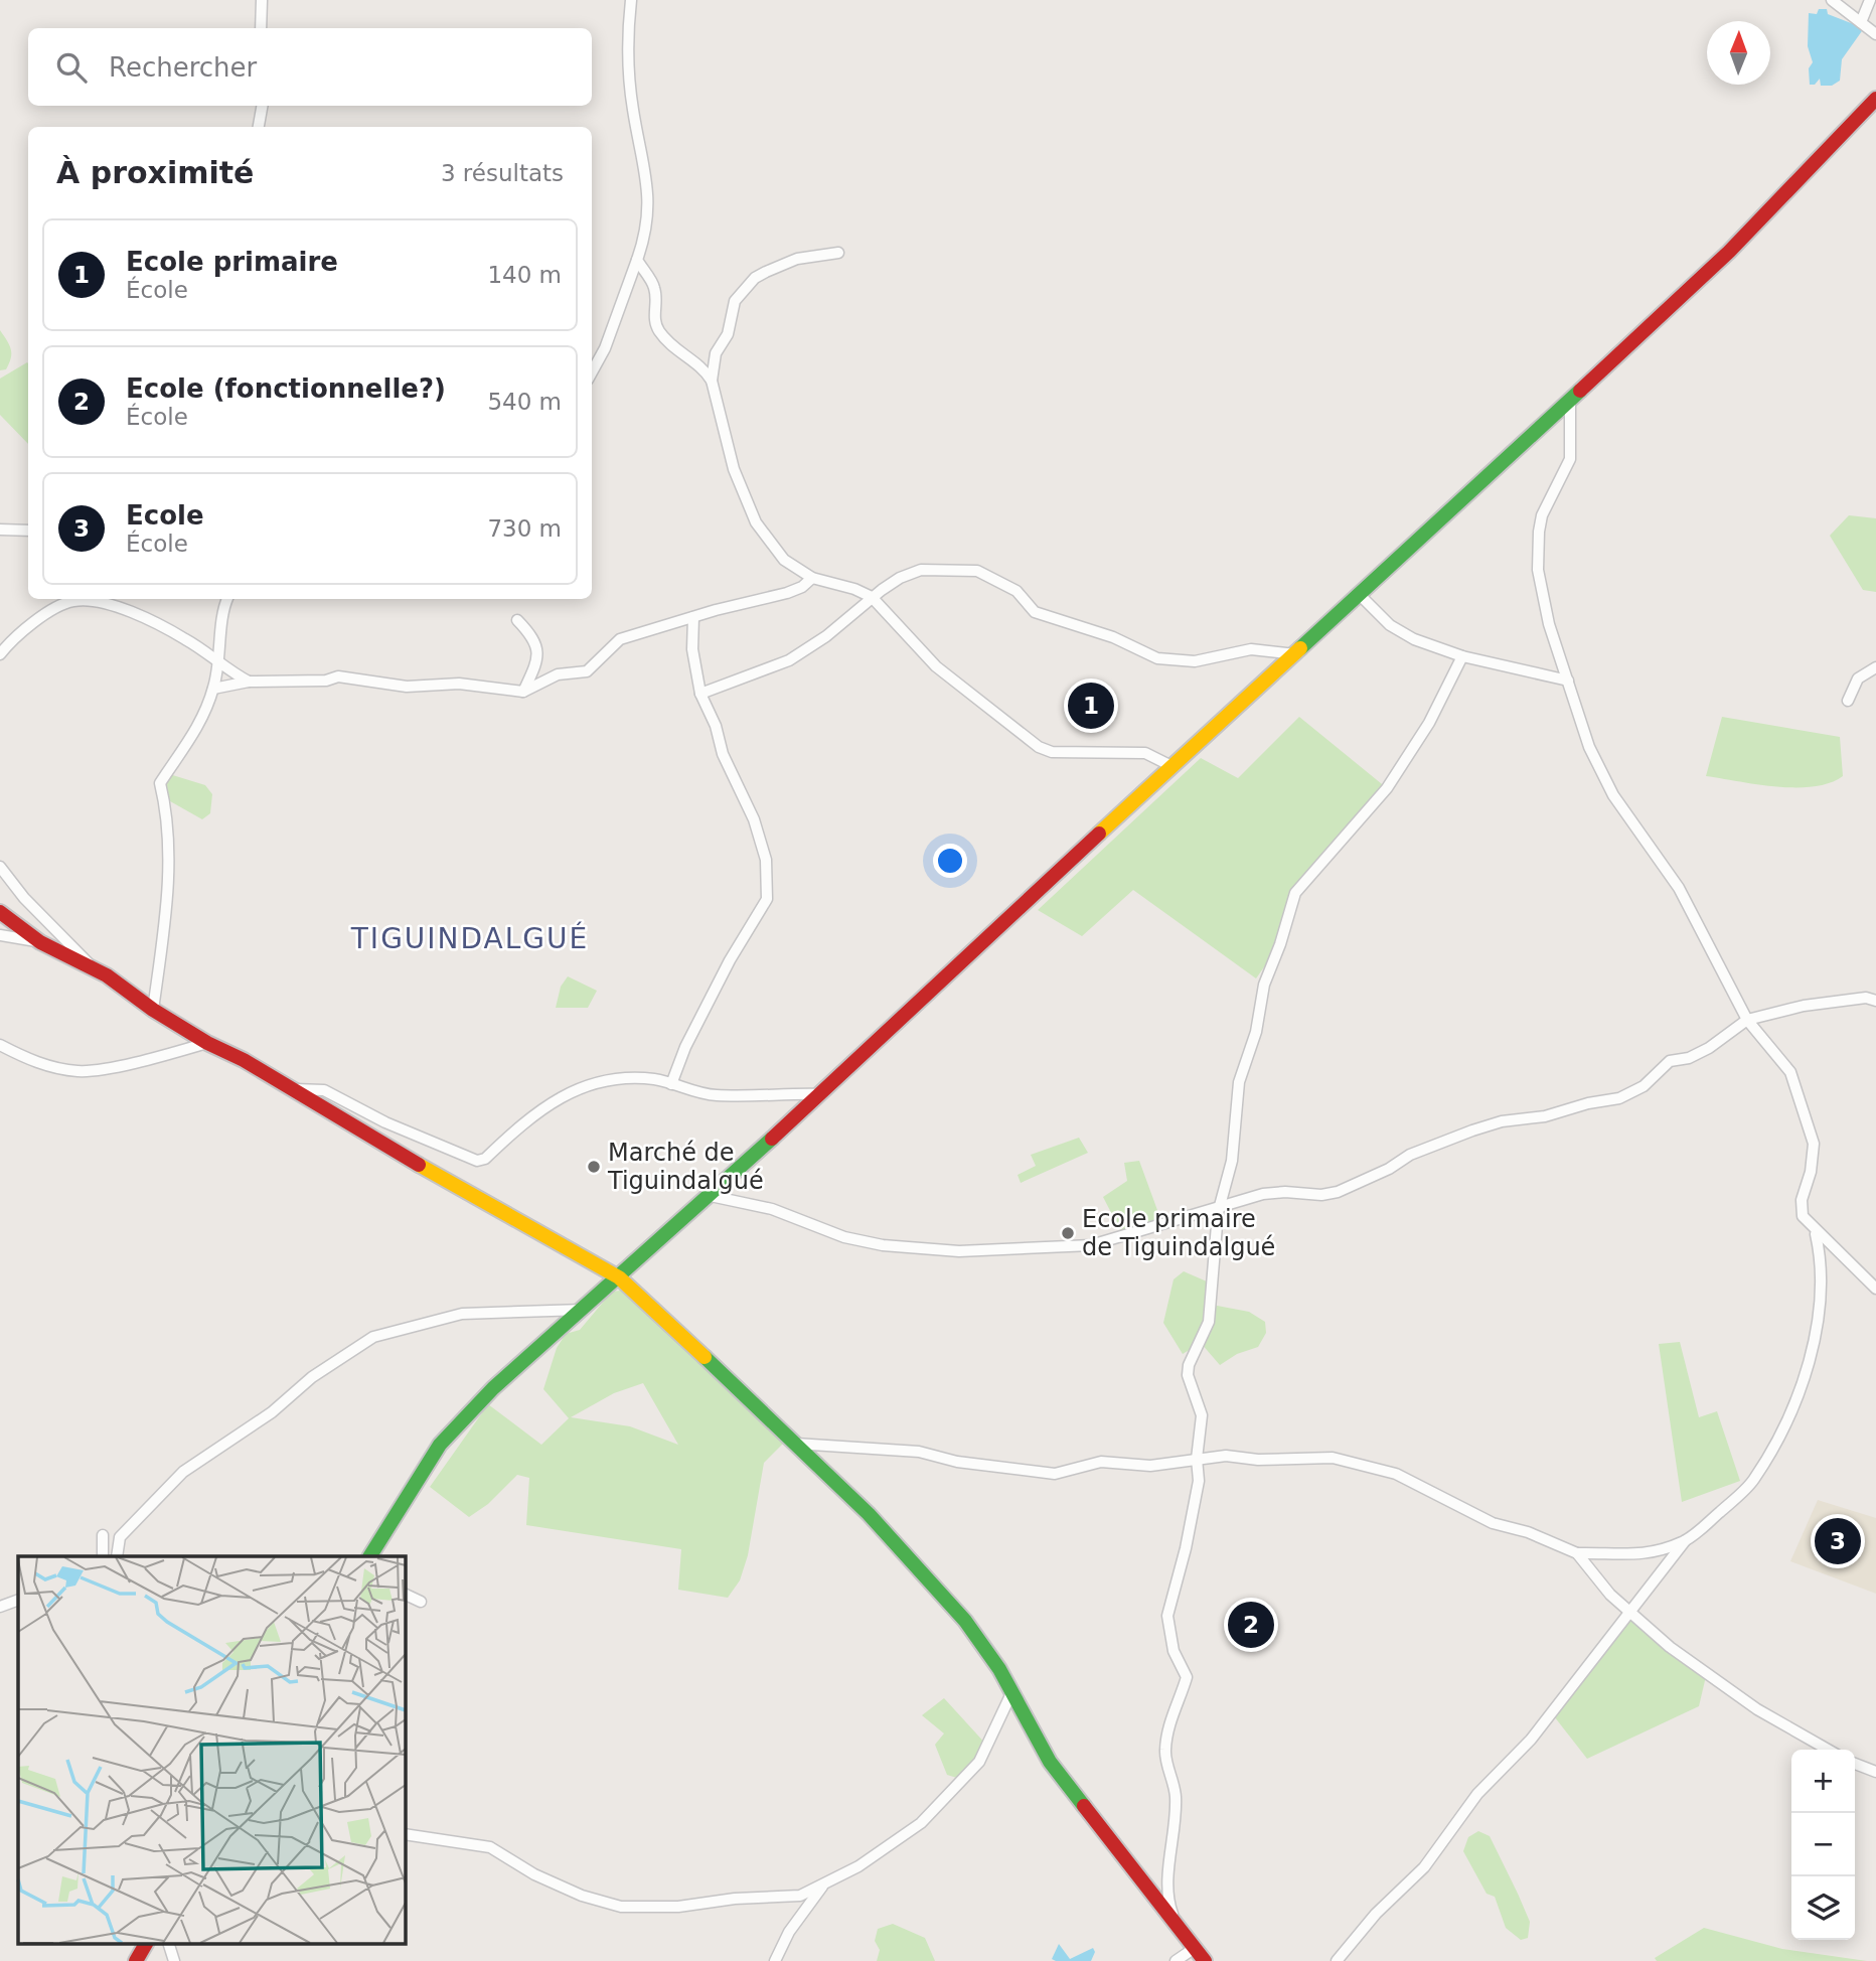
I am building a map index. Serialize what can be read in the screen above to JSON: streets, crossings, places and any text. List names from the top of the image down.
{
  "districts": ["TIGUINDALGUÉ"],
  "places": ["Marché de Tiguindalgué", "Ecole primaire de Tiguindalgué"],
  "north": "top",
  "page": {
    "search": "Rechercher",
    "heading": ["À proximité", "3 résultats"],
    "list": [
      {
        "mark": "1",
        "name": "Ecole primaire",
        "note": "École",
        "value": "140 m"
      },
      {
        "mark": "2",
        "name": "Ecole (fonctionnelle?)",
        "note": "École",
        "value": "540 m"
      },
      {
        "mark": "3",
        "name": "Ecole",
        "note": "École",
        "value": "730 m"
      }
    ],
    "pins": ["1", "3", "2"],
    "map_buttons": ["+", "−"]
  }
}
